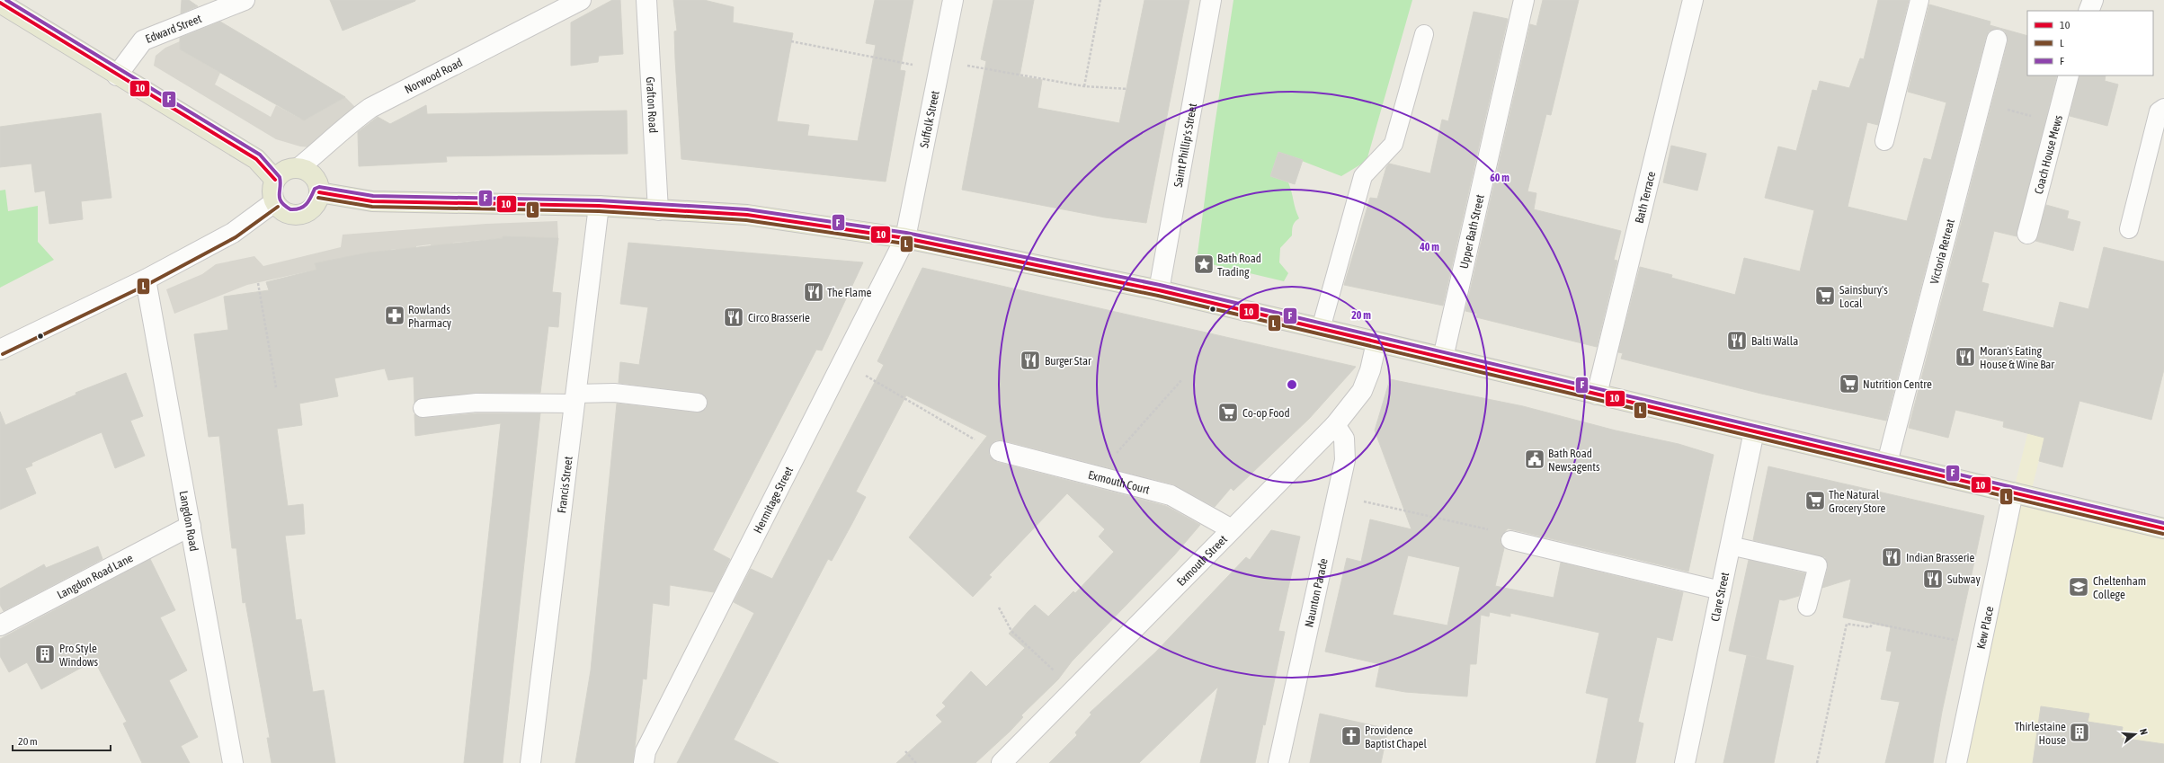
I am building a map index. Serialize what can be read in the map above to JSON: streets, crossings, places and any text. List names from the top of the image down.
{
  "streets": {
    "street": [
      "Edward Street",
      "Norwood Road",
      "Grafton Road",
      "Suffolk Street",
      "Saint Phillip's Street",
      "Coach House Mews",
      "Bath Terrace",
      "Upper Bath Street",
      "Victoria Retreat",
      "Exmouth Court",
      "Francis Street",
      "Hermitage Street",
      "Langdon Road",
      "Exmouth Street",
      "Langdon Road Lane",
      "Naunton Parade",
      "Clare Street",
      "Kew Place"
    ]
  },
  "crossings": [
    ["Suffolk Street", "Hermitage Street"],
    ["Exmouth Court", "Exmouth Street"],
    ["Langdon Road", "Langdon Road Lane"],
    ["Exmouth Street", "Naunton Parade"]
  ],
  "places": {
    "place": ["Bath Road Trading"],
    "restaurant": [
      "The Flame",
      "Circo Brasserie",
      "Balti Walla",
      "Moran's Eating House & Wine Bar",
      "Burger Star",
      "Indian Brasserie",
      "Subway"
    ],
    "supermarket": [
      "Sainsbury's Local",
      "Nutrition Centre",
      "Co-op Food",
      "The Natural Grocery Store"
    ],
    "pharmacy": ["Rowlands Pharmacy"],
    "public building": ["Bath Road Newsagents"],
    "school or university": ["Cheltenham College"],
    "building": ["Pro Style Windows", "Thirlestaine House"],
    "church": ["Providence Baptist Chapel"]
  },
  "lines": ["transit line F", "transit line 10", "transit line L"],
  "legend": ["10", "L", "F"],
  "scale_bar": "20 m",
  "north": "right",
  "rings": ["60 m", "40 m", "20 m"]
}
